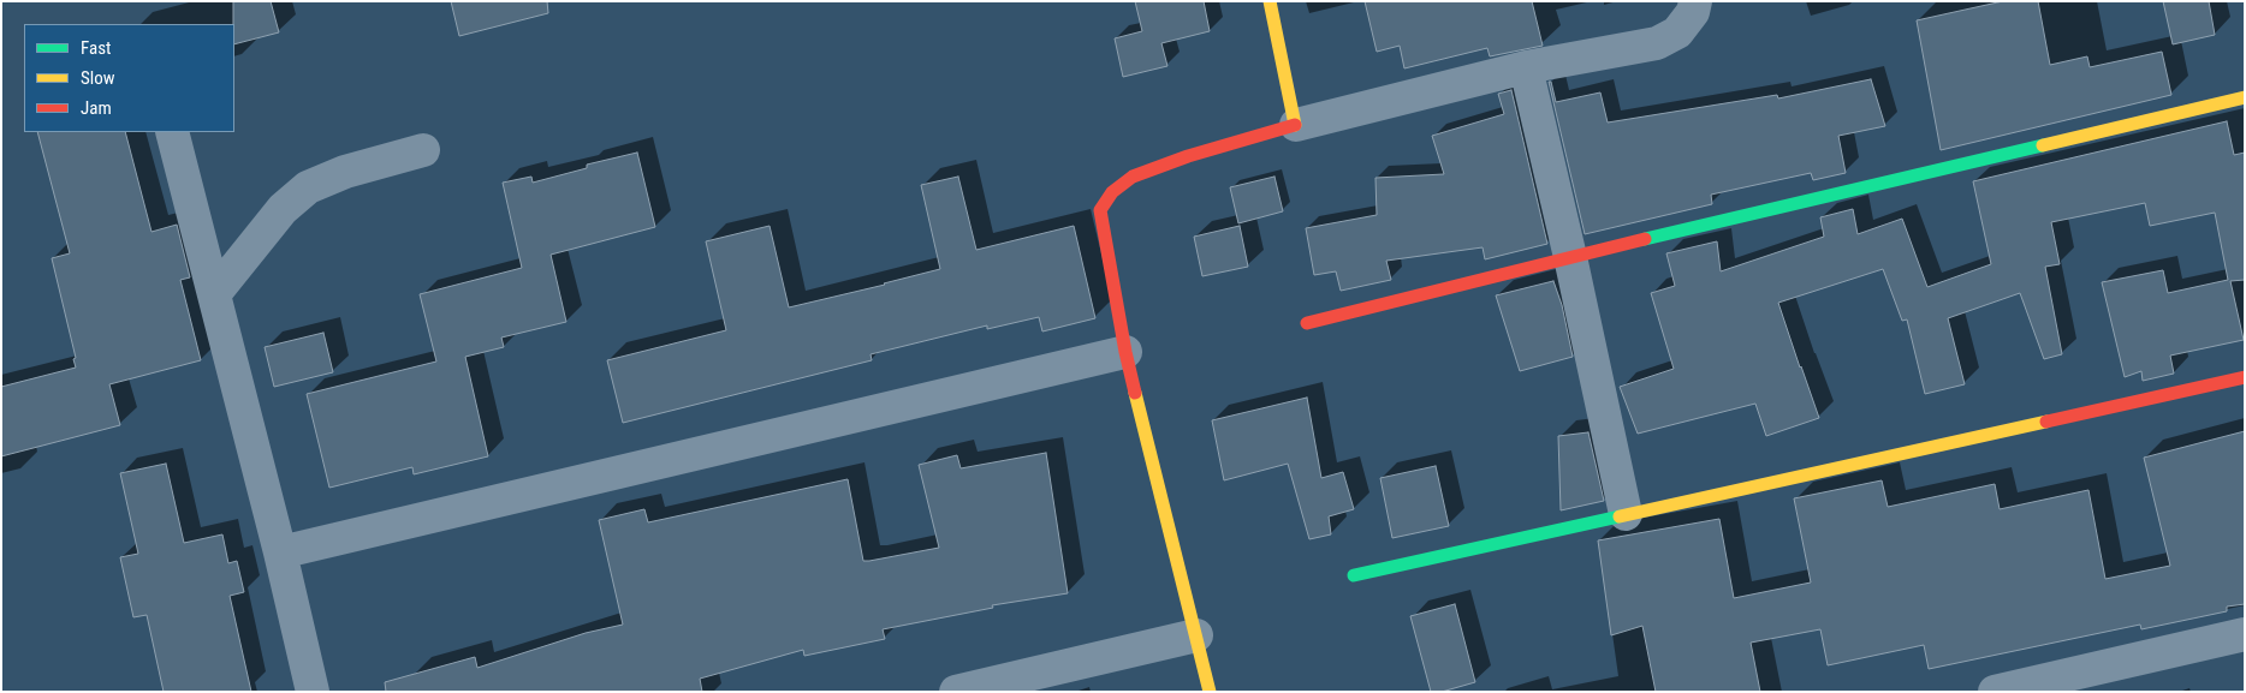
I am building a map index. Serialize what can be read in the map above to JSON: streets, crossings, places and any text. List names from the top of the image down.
{
  "legend": ["Fast", "Slow", "Jam"]
}
